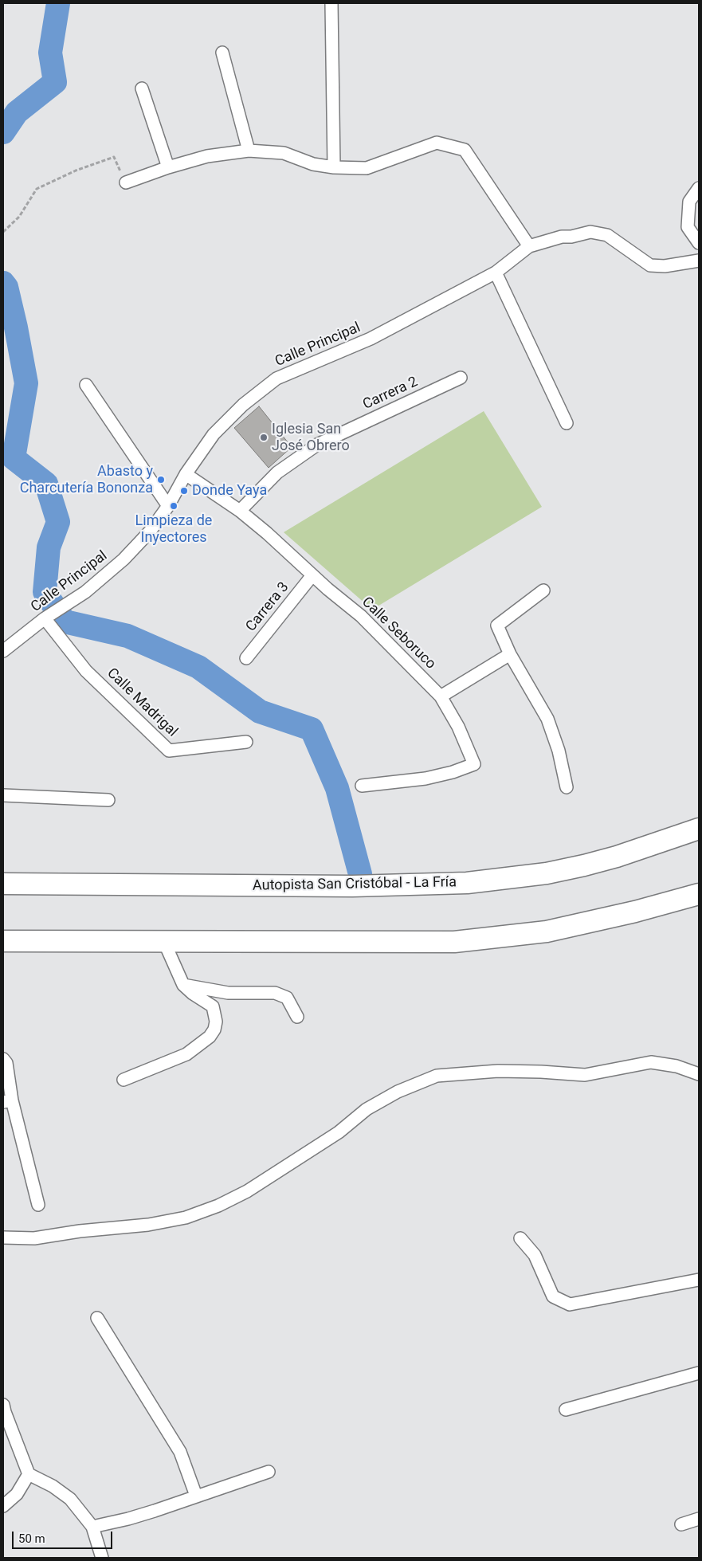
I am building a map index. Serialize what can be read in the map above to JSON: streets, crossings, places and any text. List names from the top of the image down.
{
  "streets": {
    "highway": ["Autopista San Cristóbal - La Fría"],
    "street": [
      "Calle Principal",
      "Carrera 2",
      "Carrera 3",
      "Calle Seboruco",
      "Calle Madrigal"
    ]
  },
  "crossings": [
    ["Calle Principal", "Calle Seboruco"],
    ["Calle Principal", "Calle Madrigal"],
    ["Carrera 2", "Calle Seboruco"],
    ["Carrera 3", "Calle Seboruco"]
  ],
  "places": [
    "Iglesia San José Obrero",
    "Abasto y Charcutería Bononza",
    "Donde Yaya",
    "Limpieza de Inyectores"
  ],
  "scale_bar": "50 m"
}
